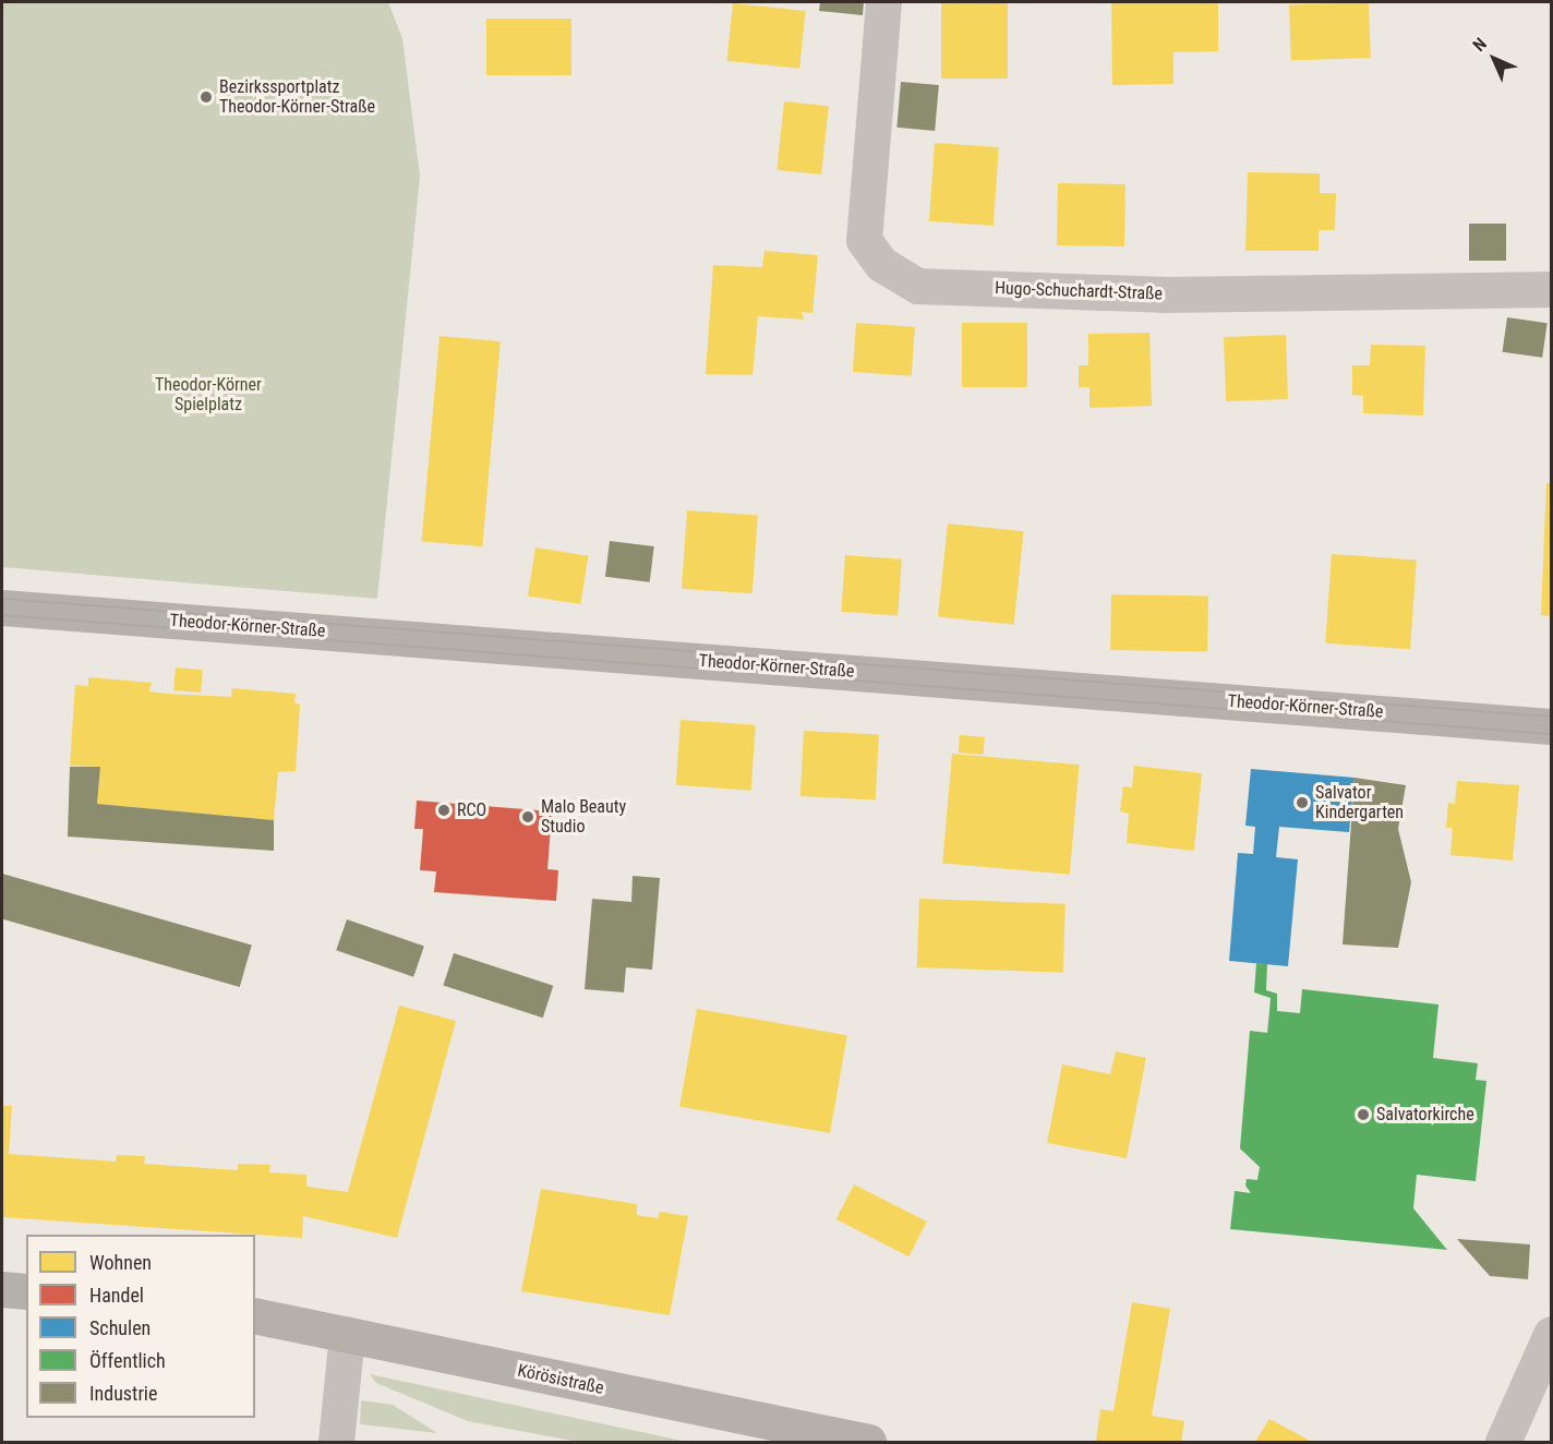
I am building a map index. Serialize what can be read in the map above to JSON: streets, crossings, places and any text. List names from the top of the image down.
{
  "streets": {
    "main road": ["Theodor-Körner-Straße", "Körösistraße"],
    "street": ["Hugo-Schuchardt-Straße"]
  },
  "parks": ["Theodor-Körner Spielplatz"],
  "places": [
    "Bezirkssportplatz Theodor-Körner-Straße",
    "Salvator Kindergarten",
    "RCO",
    "Malo Beauty Studio",
    "Salvatorkirche"
  ],
  "legend": [
    "Wohnen",
    "Handel",
    "Schulen",
    "Öffentlich",
    "Industrie"
  ],
  "north": "top left"
}
